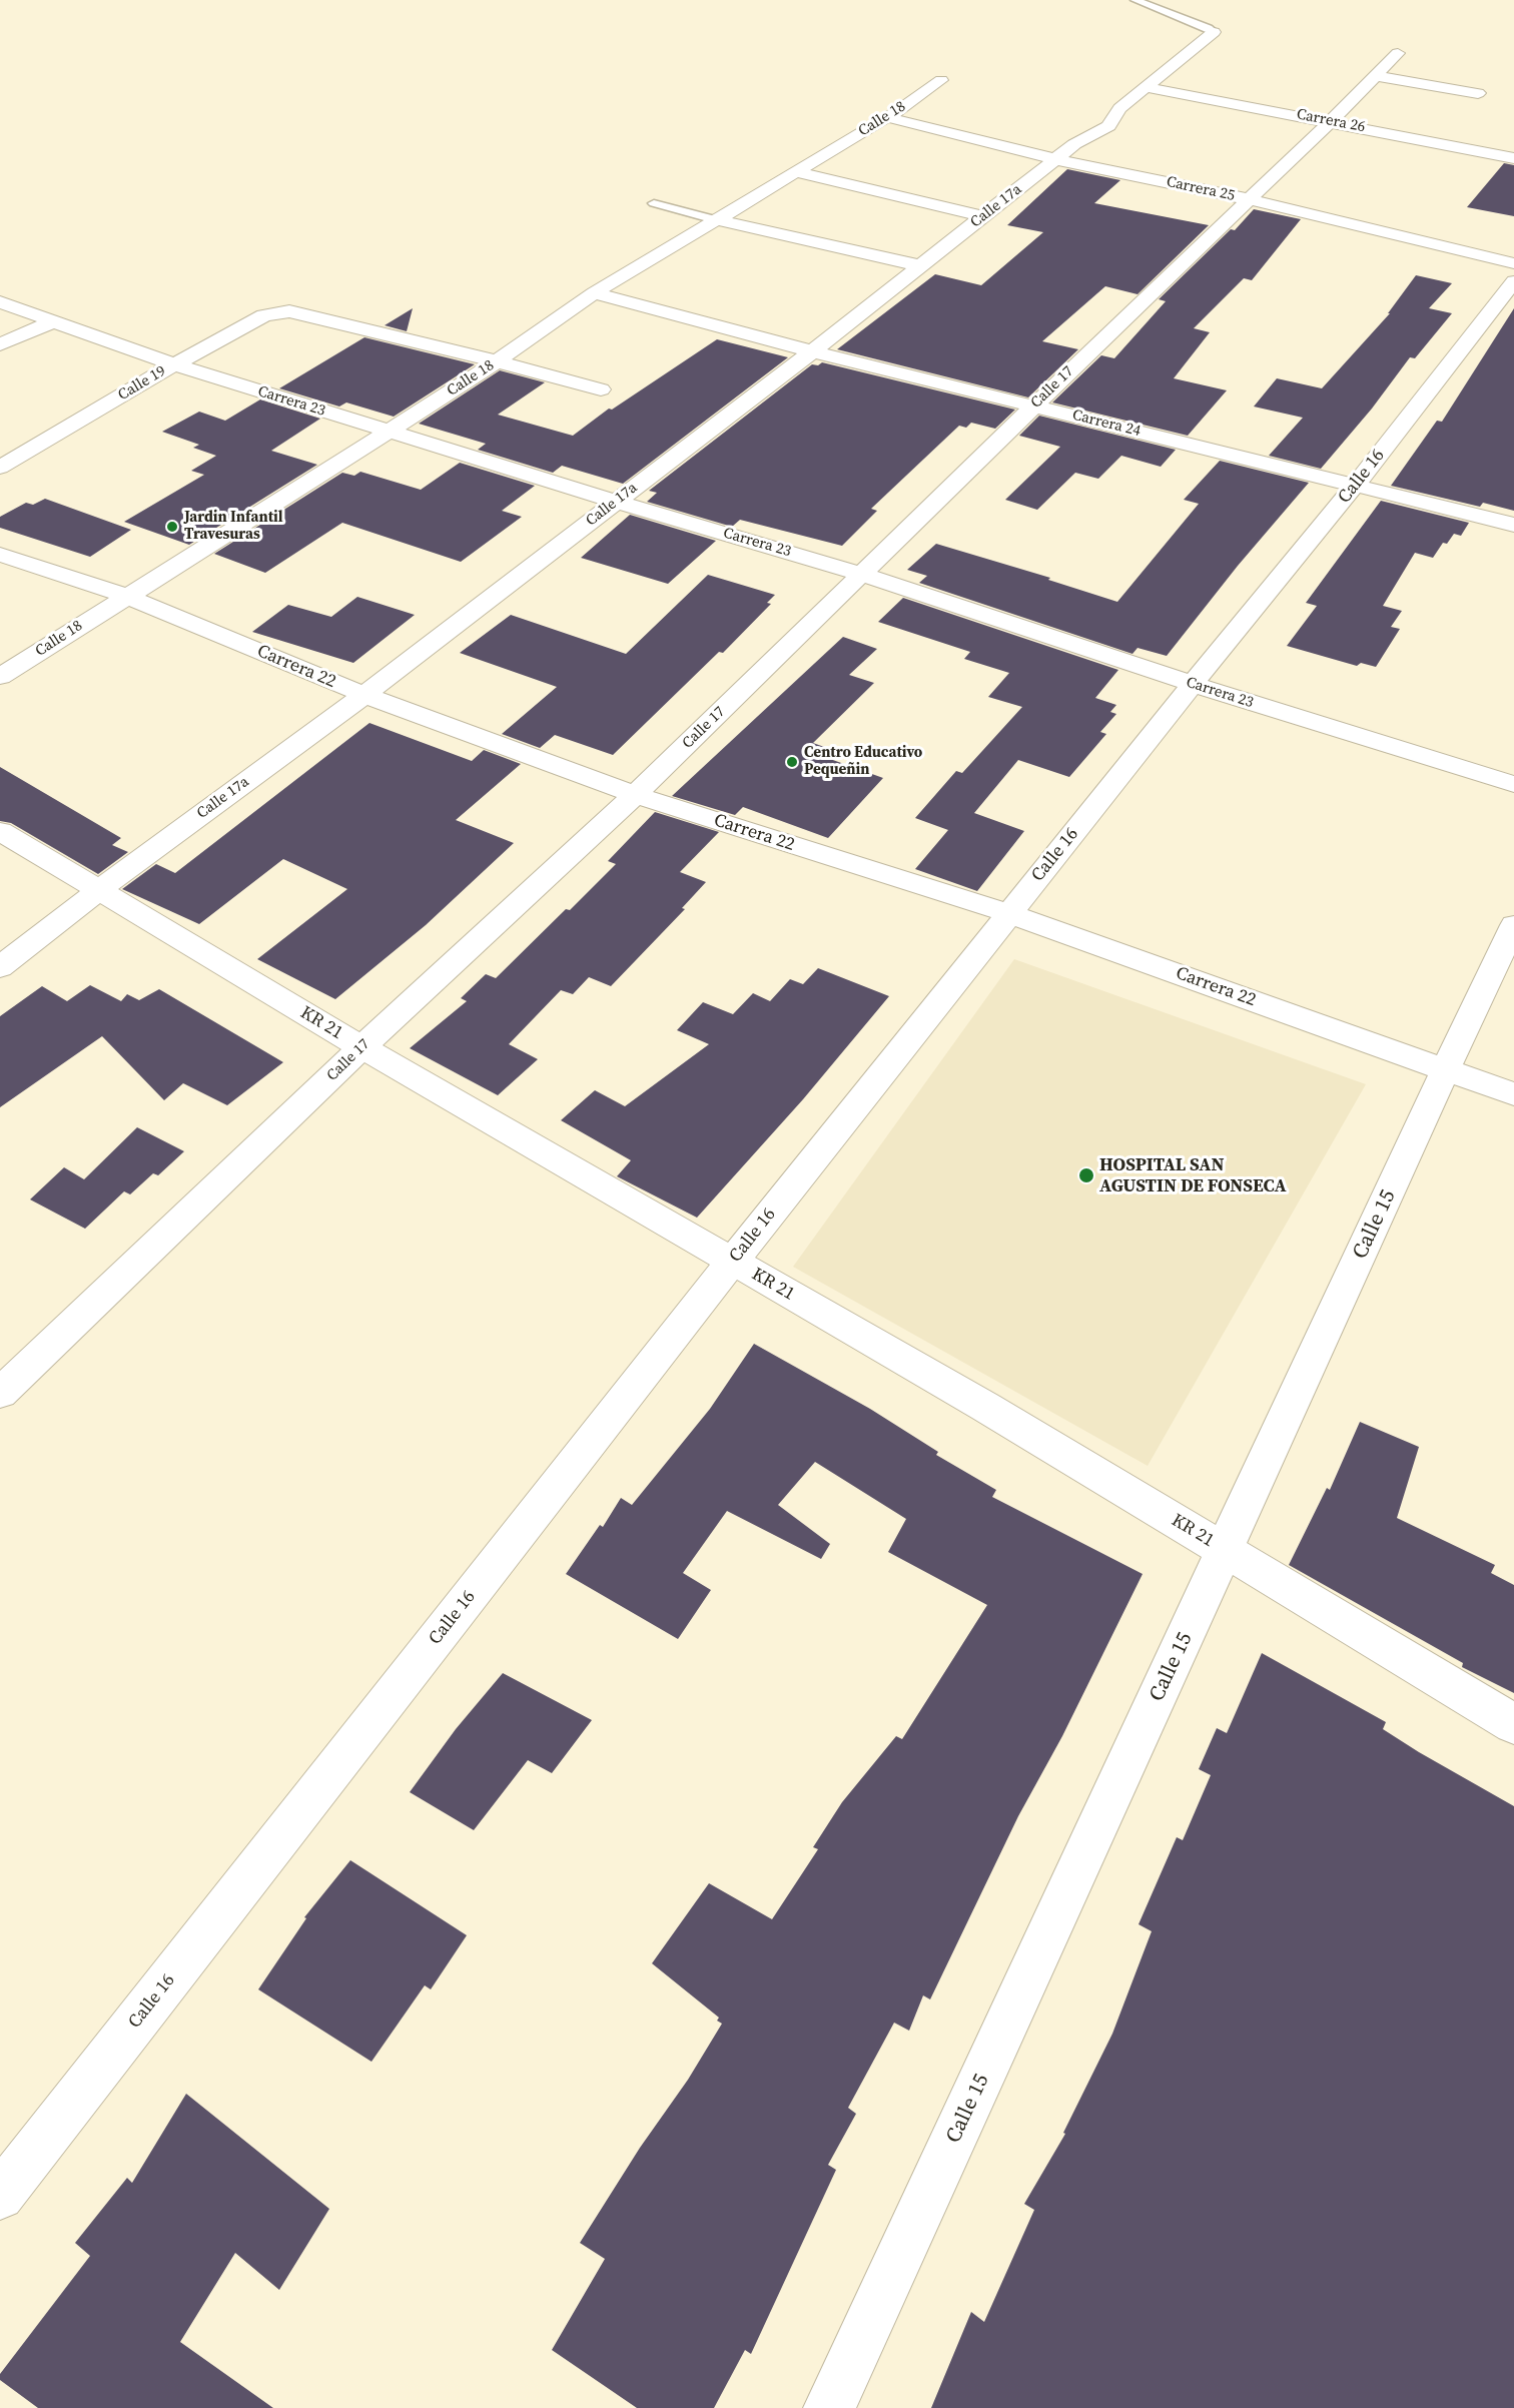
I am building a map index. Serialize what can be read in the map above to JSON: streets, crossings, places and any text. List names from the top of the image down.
{
  "streets": {
    "street": [
      "Calle 18",
      "Carrera 26",
      "Carrera 25",
      "Calle 17a",
      "Calle 19",
      "Calle 17",
      "Carrera 23",
      "Carrera 24",
      "Calle 16",
      "Carrera 22",
      "KR 21",
      "Calle 15"
    ]
  },
  "crossings": [
    ["Calle 18", "Carrera 25"],
    ["Calle 18", "Calle 19"],
    ["Calle 18", "Carrera 23"],
    ["Calle 18", "Carrera 24"],
    ["Calle 18", "Carrera 22"],
    ["Carrera 26", "Calle 17a"],
    ["Carrera 26", "Calle 17"],
    ["Carrera 25", "Calle 17a"],
    ["Carrera 25", "Calle 17"],
    ["Calle 17a", "Carrera 23"],
    ["Calle 17a", "Carrera 24"],
    ["Calle 17a", "Carrera 22"],
    ["Calle 17a", "KR 21"],
    ["Calle 19", "Carrera 23"],
    ["Calle 17", "Carrera 23"],
    ["Calle 17", "Carrera 24"],
    ["Calle 17", "Carrera 22"],
    ["Calle 17", "KR 21"],
    ["Carrera 23", "Calle 16"],
    ["Carrera 24", "Calle 16"],
    ["Calle 16", "Carrera 22"],
    ["Calle 16", "KR 21"],
    ["Carrera 22", "Calle 15"],
    ["KR 21", "Calle 15"]
  ],
  "places": ["Jardin Infantil Travesuras", "Centro Educativo Pequeñin", "HOSPITAL SAN AGUSTIN DE FONSECA"]
}
